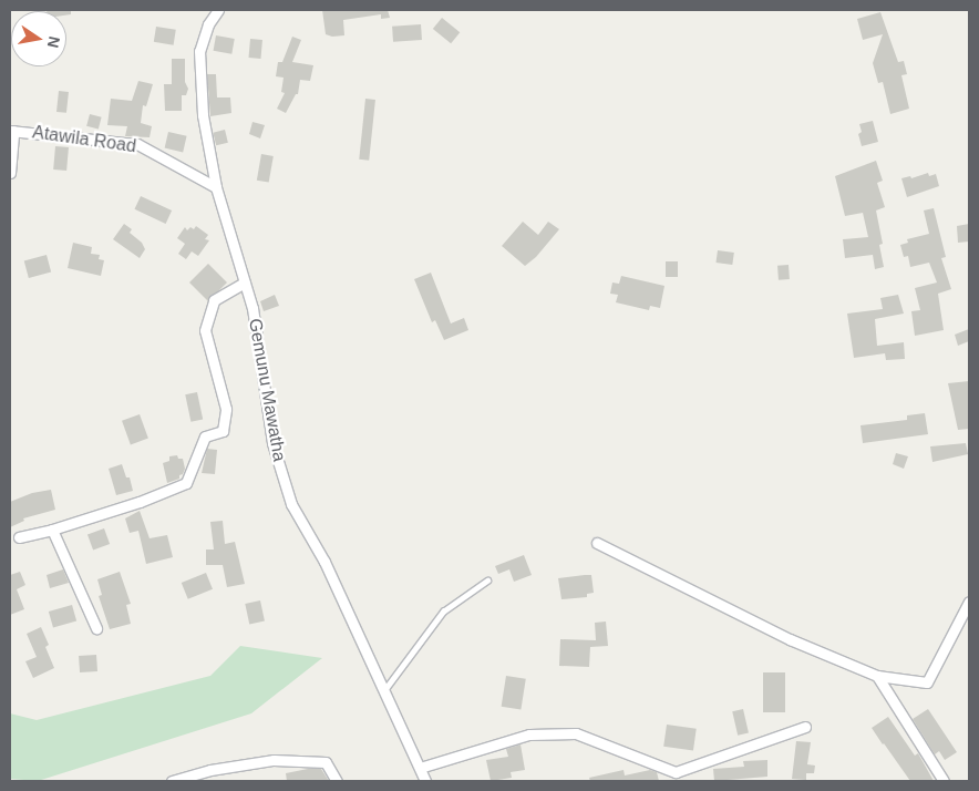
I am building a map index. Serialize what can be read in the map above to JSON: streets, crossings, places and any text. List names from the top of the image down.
{
  "streets": {
    "street": ["Atawila Road", "Gemunu Mawatha"]
  },
  "crossings": [
    ["Atawila Road", "Gemunu Mawatha"]
  ],
  "north": "right"
}
